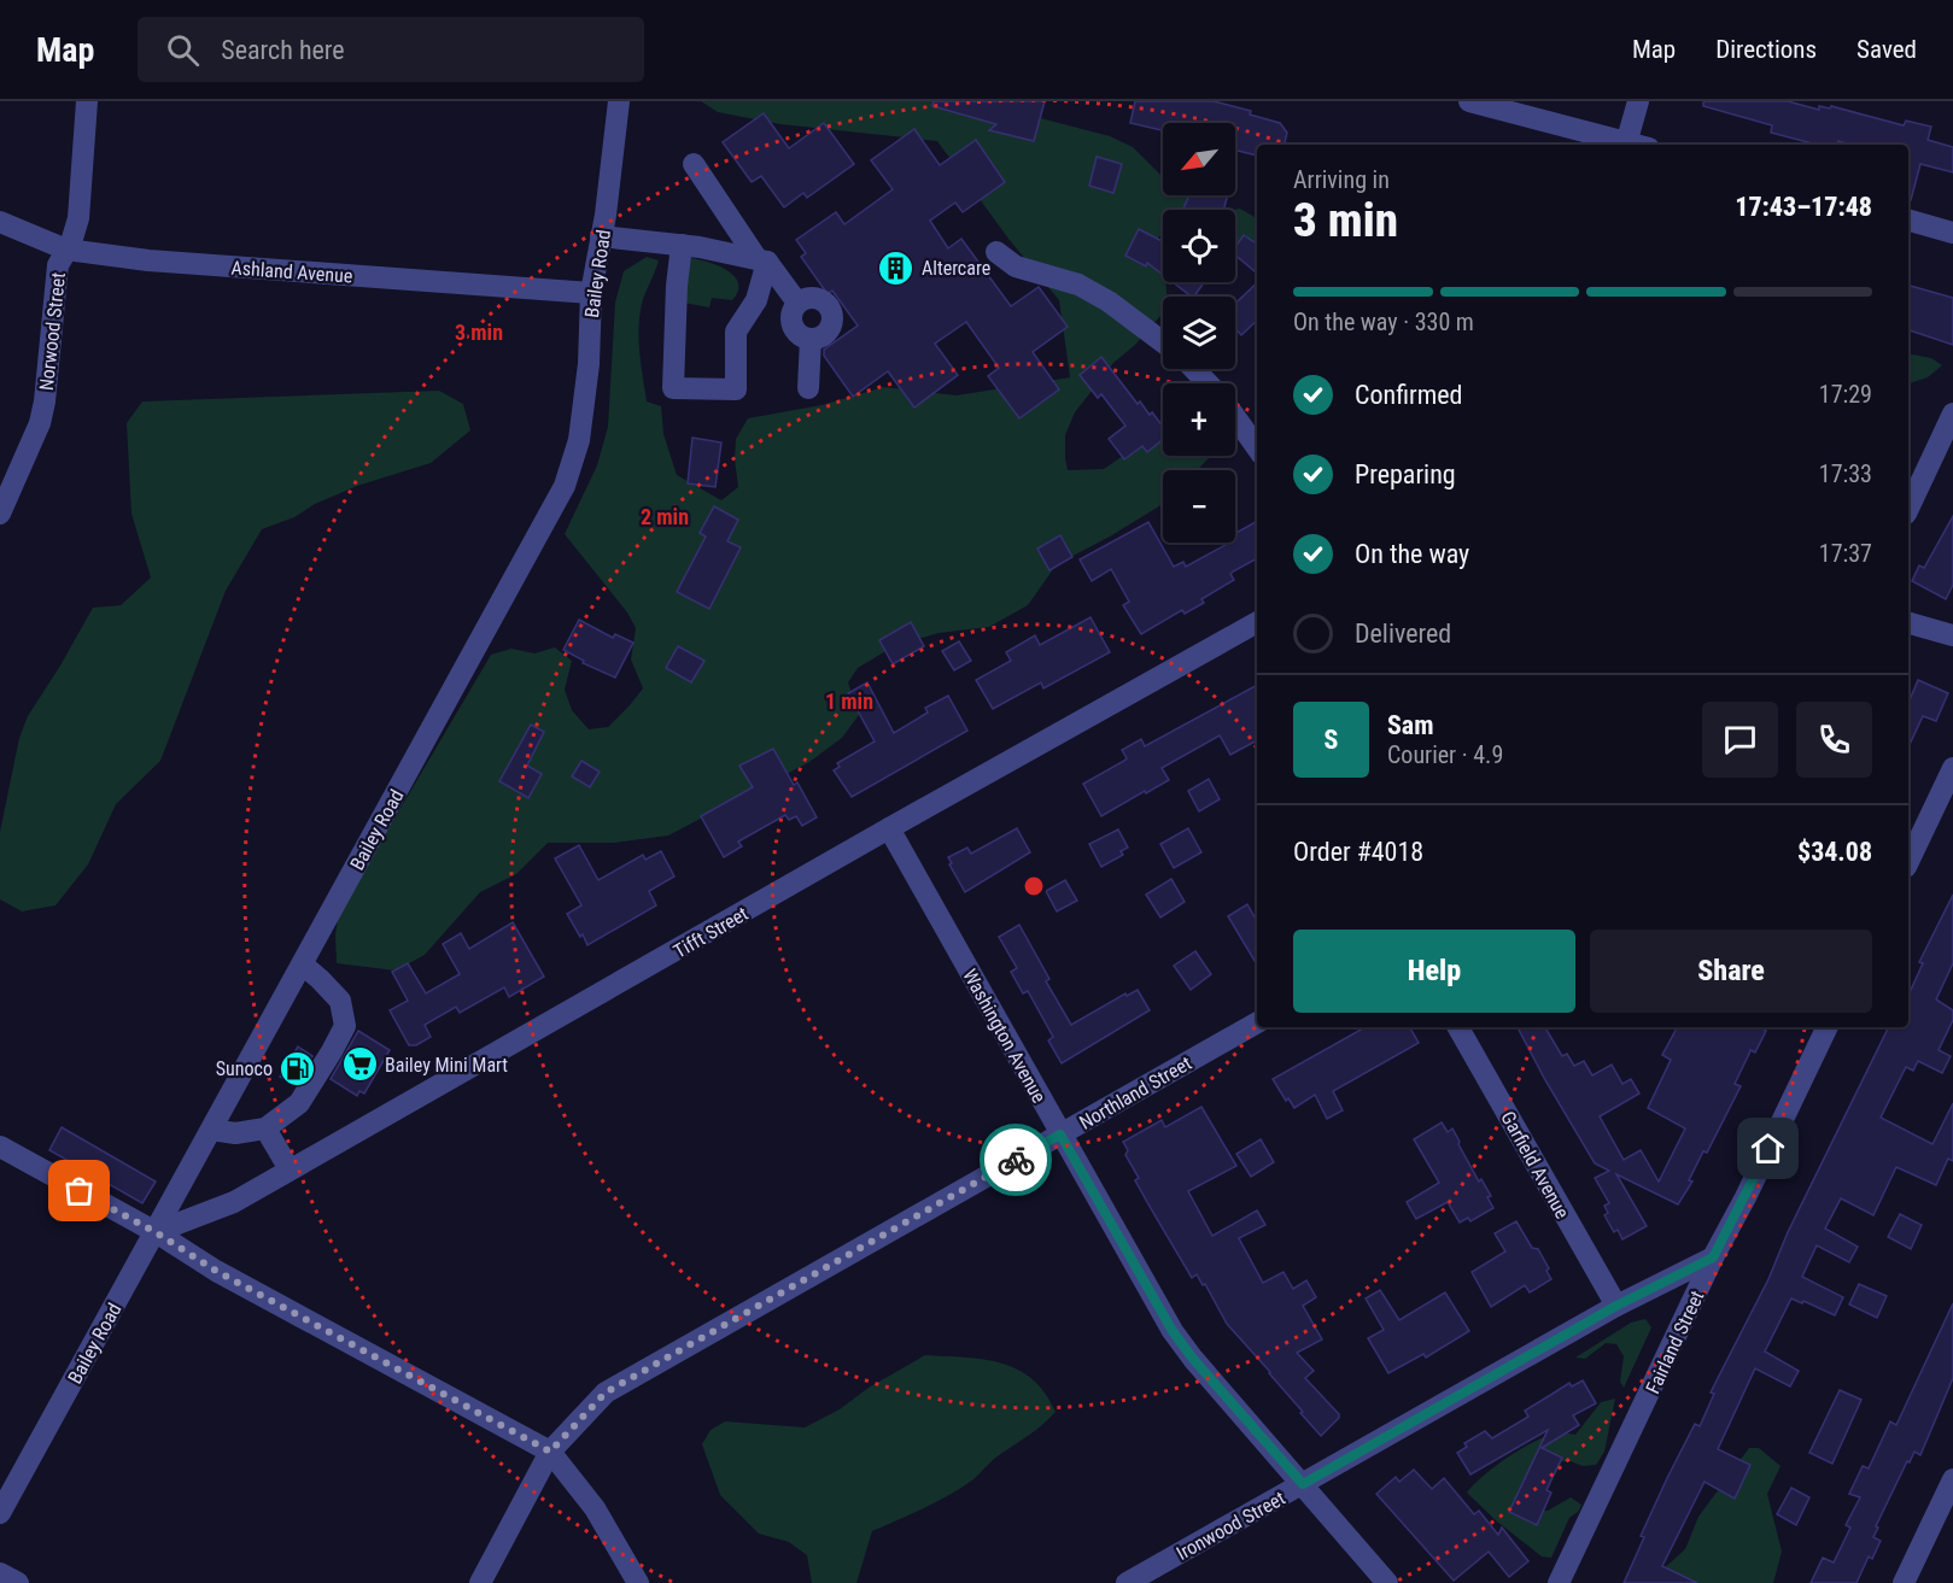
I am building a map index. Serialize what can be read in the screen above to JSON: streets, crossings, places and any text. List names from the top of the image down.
{
  "streets": {
    "street": [
      "Ashland Avenue",
      "Bailey Road",
      "Norwood Street",
      "Tifft Street",
      "Washington Avenue",
      "Northland Street",
      "Garfield Avenue",
      "Fairland Street",
      "Ironwood Street"
    ]
  },
  "crossings": [
    ["Ashland Avenue", "Bailey Road"],
    ["Ashland Avenue", "Norwood Street"],
    ["Bailey Road", "Tifft Street"],
    ["Tifft Street", "Washington Avenue"],
    ["Washington Avenue", "Northland Street"],
    ["Washington Avenue", "Ironwood Street"],
    ["Garfield Avenue", "Ironwood Street"],
    ["Fairland Street", "Ironwood Street"]
  ],
  "places": {
    "building": ["Altercare"],
    "supermarket": ["Bailey Mini Mart"],
    "fuel station": ["Sunoco"]
  },
  "north": "bottom left",
  "page": {
    "header": "Map",
    "search": "Search here",
    "nav": ["Map", "Directions", "Saved"],
    "map_buttons": ["+", "−"],
    "heading": ["3 min", "Arriving in", "17:43–17:48"],
    "panel": [
      "Sam",
      "Courier · 4.9",
      "Order #4018",
      "$34.08"
    ],
    "bar": "On the way · 330 m",
    "list": [
      ["Confirmed", "17:29"],
      ["Preparing", "17:33"],
      ["On the way", "17:37"],
      "Delivered"
    ],
    "round": "S",
    "buttons": ["Help", "Share"]
  },
  "rings": ["3 min", "2 min", "1 min"]
}
